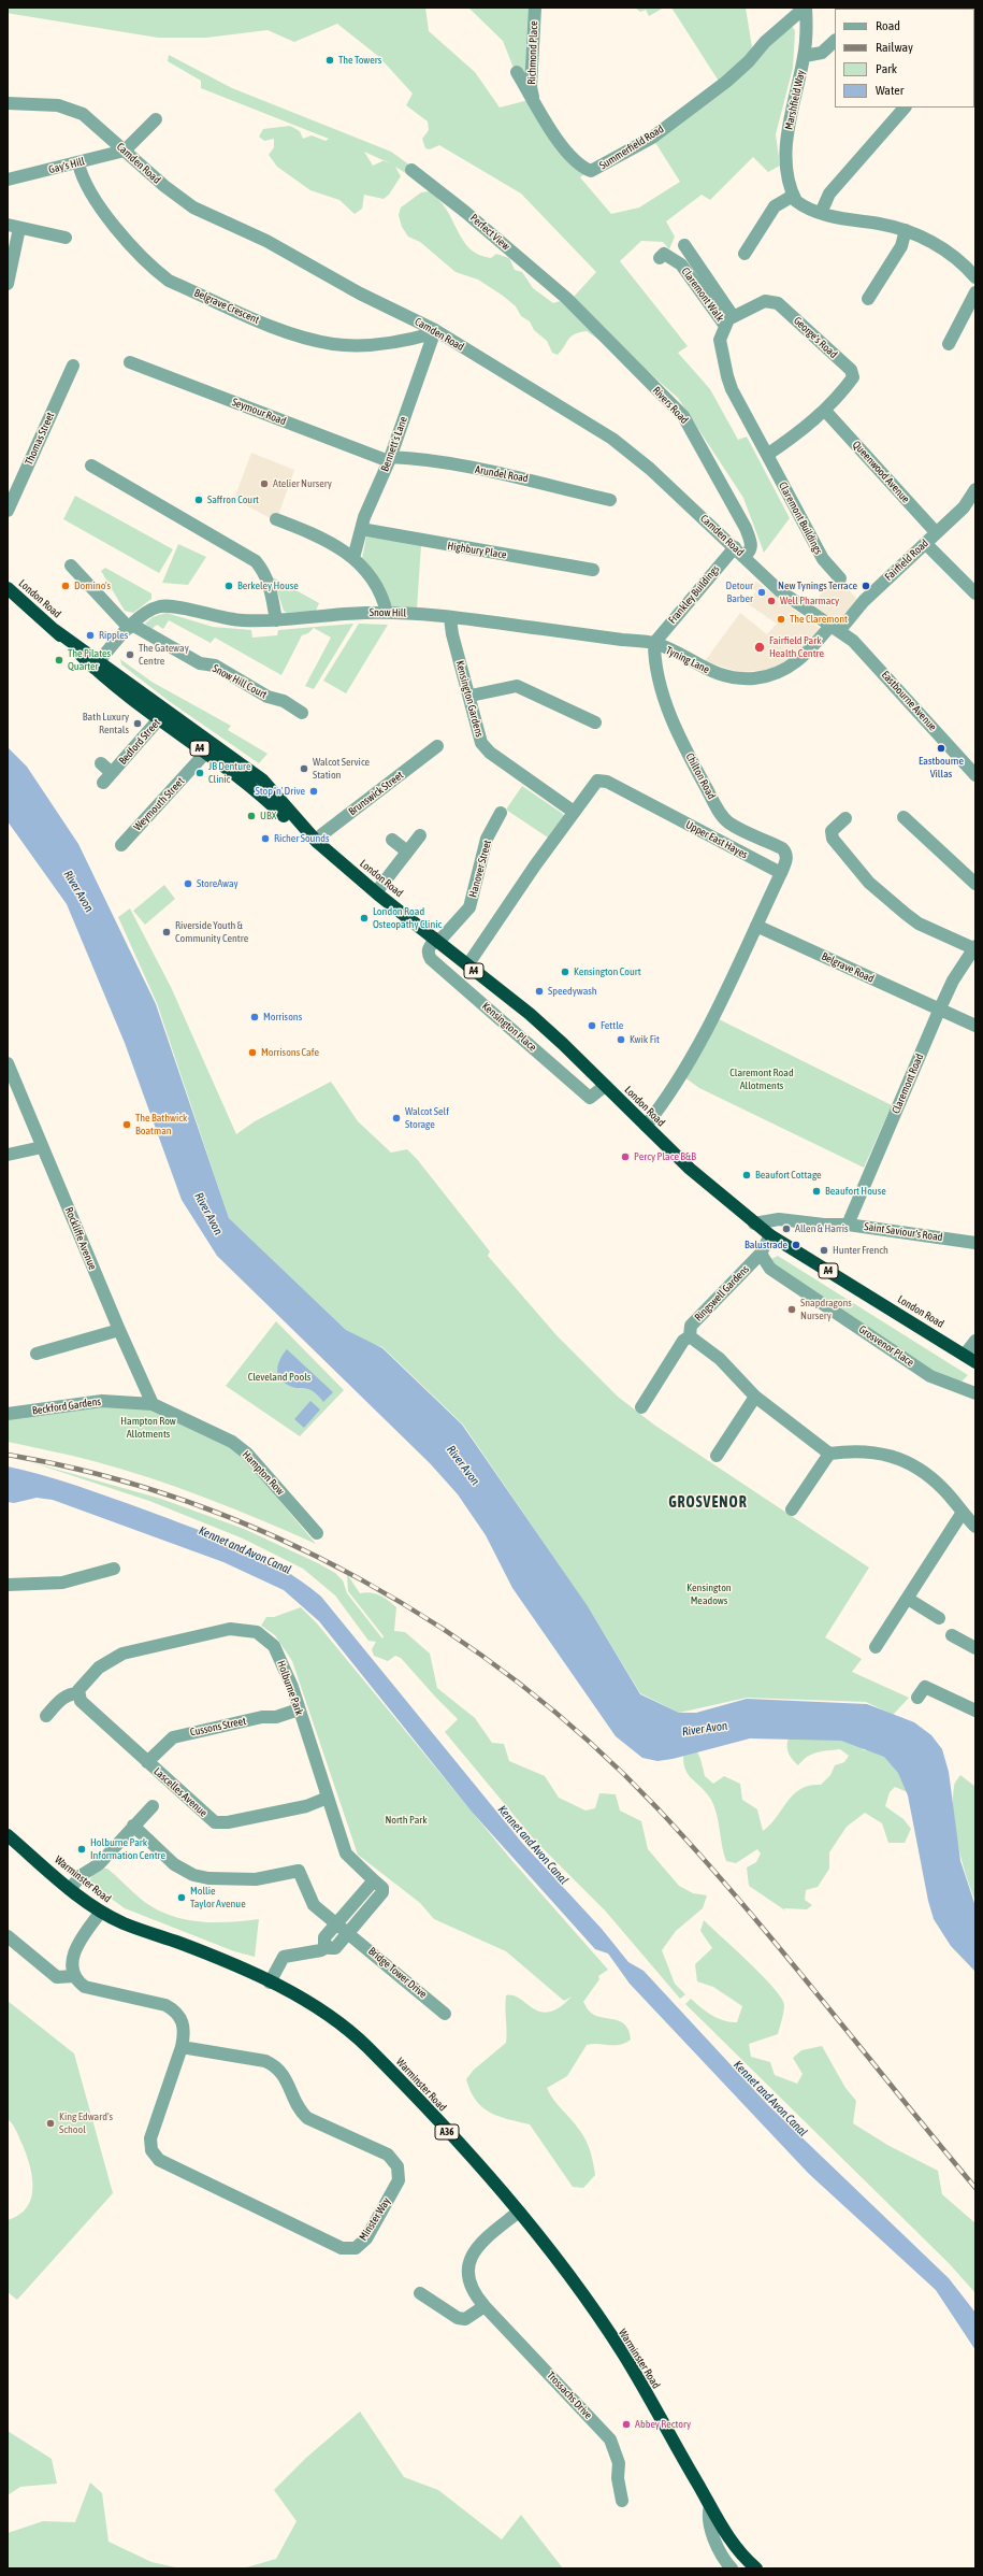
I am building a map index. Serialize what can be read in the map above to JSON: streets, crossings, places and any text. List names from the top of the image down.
{
  "streets": {
    "highway": [
      "London Road",
      "A4",
      "Warminster Road",
      "A36"
    ],
    "street": [
      "Richmond Place",
      "Marshfield Way",
      "Summerfield Road",
      "Camden Road",
      "Gay's Hill",
      "Perfect View",
      "Claremont Walk",
      "Belgrave Crescent",
      "George's Road",
      "Rivers Road",
      "Seymour Road",
      "Thomas Street",
      "Bennett's Lane",
      "Queenwood Avenue",
      "Arundel Road",
      "Claremont Buildings",
      "Highbury Place",
      "Fairfield Road",
      "Frankley Buildings",
      "Snow Hill",
      "Tyning Lane",
      "Snow Hill Court",
      "Kensington Gardens",
      "Eastbourne Avenue",
      "Bedford Street",
      "Chilton Road",
      "Brunswick Street",
      "Weymouth Street",
      "Upper East Hayes",
      "Hanover Street",
      "Belgrave Road",
      "Kensington Place",
      "Claremont Road",
      "Saint Saviour's Road",
      "Rockliffe Avenue",
      "Ringswell Gardens",
      "Grosvenor Place",
      "Beckford Gardens",
      "Hampton Row",
      "Holburne Park",
      "Cussons Street",
      "Lascelles Avenue",
      "Bridge Tower Drive",
      "Minster Way",
      "Trossachs Drive"
    ]
  },
  "crossings": [
    ["Richmond Place", "Summerfield Road"],
    ["Marshfield Way", "Summerfield Road"],
    ["Camden Road", "Gay's Hill"],
    ["Camden Road", "Belgrave Crescent"],
    ["Camden Road", "Rivers Road"],
    ["Camden Road", "Bennett's Lane"],
    ["Camden Road", "Fairfield Road"],
    ["Camden Road", "Frankley Buildings"],
    ["Camden Road", "Tyning Lane"],
    ["Camden Road", "Eastbourne Avenue"],
    ["Gay's Hill", "Belgrave Crescent"],
    ["Perfect View", "Rivers Road"],
    ["Claremont Walk", "George's Road"],
    ["Claremont Walk", "Claremont Buildings"],
    ["Belgrave Crescent", "Bennett's Lane"],
    ["George's Road", "Queenwood Avenue"],
    ["George's Road", "Claremont Buildings"],
    ["Seymour Road", "Bennett's Lane"],
    ["Seymour Road", "Arundel Road"],
    ["Bennett's Lane", "Arundel Road"],
    ["Bennett's Lane", "Highbury Place"],
    ["Queenwood Avenue", "Fairfield Road"],
    ["Fairfield Road", "Tyning Lane"],
    ["Fairfield Road", "Eastbourne Avenue"],
    ["Frankley Buildings", "Snow Hill"],
    ["Frankley Buildings", "Tyning Lane"],
    ["Frankley Buildings", "Chilton Road"],
    ["London Road", "Snow Hill"],
    ["London Road", "Bedford Street"],
    ["London Road", "Brunswick Street"],
    ["London Road", "Weymouth Street"],
    ["London Road", "Upper East Hayes"],
    ["London Road", "Hanover Street"],
    ["London Road", "Kensington Place"],
    ["London Road", "Saint Saviour's Road"],
    ["Snow Hill", "Tyning Lane"],
    ["Snow Hill", "Snow Hill Court"],
    ["Snow Hill", "Kensington Gardens"],
    ["Snow Hill", "Chilton Road"],
    ["Tyning Lane", "Eastbourne Avenue"],
    ["Tyning Lane", "Chilton Road"],
    ["Kensington Gardens", "Upper East Hayes"],
    ["Chilton Road", "Upper East Hayes"],
    ["Hanover Street", "Kensington Place"],
    ["Belgrave Road", "Claremont Road"],
    ["Claremont Road", "Saint Saviour's Road"],
    ["Rockliffe Avenue", "Beckford Gardens"],
    ["Rockliffe Avenue", "Hampton Row"],
    ["Ringswell Gardens", "Grosvenor Place"],
    ["Beckford Gardens", "Hampton Row"],
    ["Holburne Park", "Cussons Street"],
    ["Holburne Park", "Lascelles Avenue"],
    ["Cussons Street", "Lascelles Avenue"],
    ["Warminster Road", "Trossachs Drive"]
  ],
  "districts": ["GROSVENOR"],
  "water": ["River Avon", "Kennet and Avon Canal"],
  "parks": [
    "Claremont Road Allotments",
    "Cleveland Pools",
    "Hampton Row Allotments",
    "Kensington Meadows",
    "North Park"
  ],
  "places": [
    "The Towers",
    "Atelier Nursery",
    "Saffron Court",
    "Domino's",
    "Berkeley House",
    "New Tynings Terrace",
    "Detour Barber",
    "Well Pharmacy",
    "The Claremont",
    "Ripples",
    "Fairfield Park Health Centre",
    "The Gateway Centre",
    "The Pilates Quarter",
    "Bath Luxury Rentals",
    "Eastbourne Villas",
    "Walcot Service Station",
    "JB Denture Clinic",
    "Stop 'n' Drive",
    "UBX",
    "Richer Sounds",
    "StoreAway",
    "London Road Osteopathy Clinic",
    "Riverside Youth & Community Centre",
    "Kensington Court",
    "Speedywash",
    "Morrisons",
    "Fettle",
    "Kwik Fit",
    "Morrisons Cafe",
    "Walcot Self Storage",
    "The Bathwick Boatman",
    "Percy Place B&B",
    "Beaufort Cottage",
    "Beaufort House",
    "Allen & Harris",
    "Balustrade",
    "Hunter French",
    "Snapdragons Nursery",
    "Holburne Park Information Centre",
    "Mollie Taylor Avenue",
    "King Edward's School",
    "Abbey Rectory"
  ],
  "legend": [
    "Road",
    "Railway",
    "Park",
    "Water"
  ]
}
